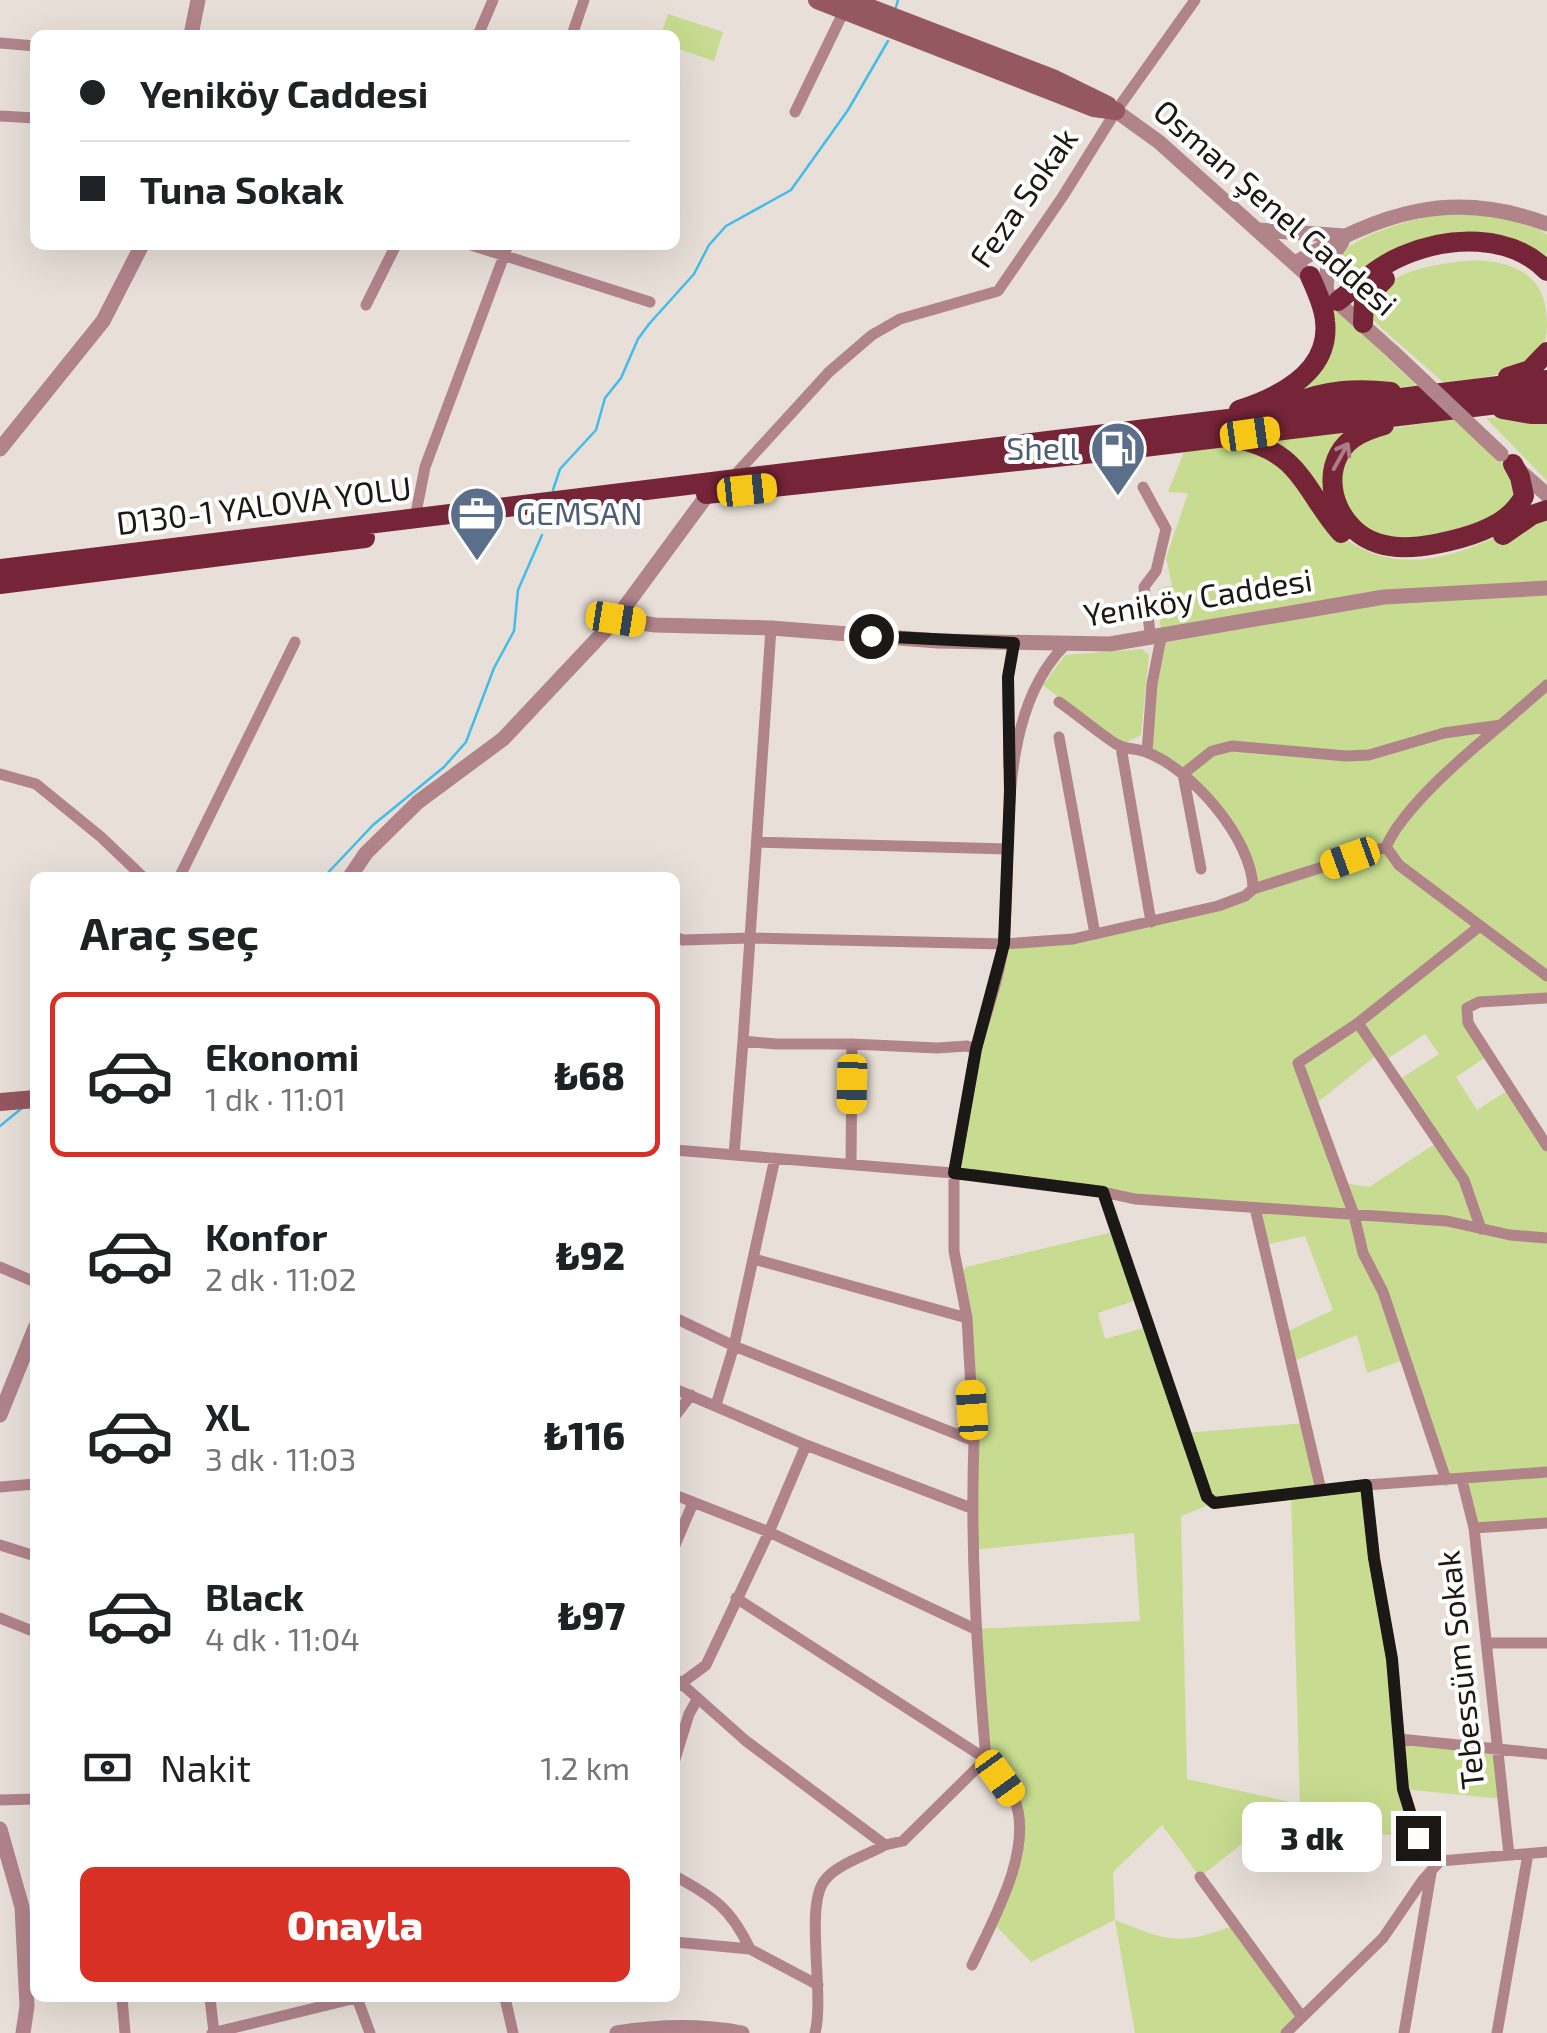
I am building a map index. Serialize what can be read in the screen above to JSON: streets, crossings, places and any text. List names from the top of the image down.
{
  "streets": {
    "highway": ["D130-1 YALOVA YOLU"],
    "main road": ["Osman Şenel Caddesi"],
    "street": ["Feza Sokak", "Yeniköy Caddesi", "Tebessüm Sokak"]
  },
  "crossings": [
    ["Feza Sokak", "Osman Şenel Caddesi"],
    ["Feza Sokak", "D130-1 YALOVA YOLU"]
  ],
  "places": {
    "fuel station": ["Shell"],
    "office": ["GEMSAN"]
  },
  "page": {
    "banner": ["Yeniköy Caddesi", "Tuna Sokak"],
    "heading": "Araç seç",
    "list": [
      {
        "name": "Ekonomi",
        "note": "1 dk · 11:01",
        "value": "₺68"
      },
      {
        "name": "Konfor",
        "note": "2 dk · 11:02",
        "value": "₺92"
      },
      {
        "name": "XL",
        "note": "3 dk · 11:03",
        "value": "₺116"
      },
      {
        "name": "Black",
        "note": "4 dk · 11:04",
        "value": "₺97"
      }
    ],
    "pay": ["Nakit", "1.2 km"],
    "bubble": "3 dk",
    "buttons": "Onayla"
  }
}
